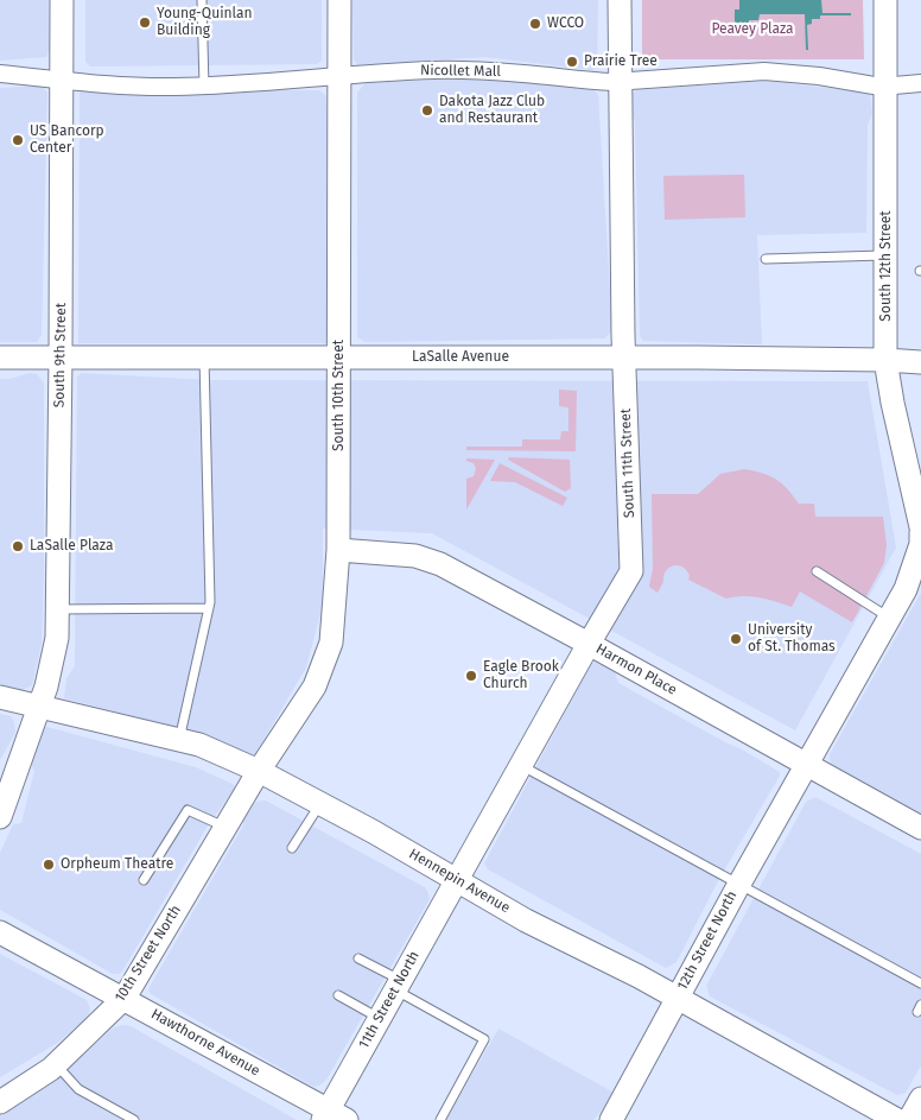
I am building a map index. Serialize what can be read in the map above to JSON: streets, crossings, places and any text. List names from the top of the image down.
{
  "streets": {
    "street": [
      "Nicollet Mall",
      "South 12th Street",
      "South 9th Street",
      "LaSalle Avenue",
      "South 10th Street",
      "South 11th Street",
      "Harmon Place",
      "Hennepin Avenue",
      "12th Street North",
      "10th Street North",
      "11th Street North",
      "Hawthorne Avenue"
    ]
  },
  "crossings": [
    ["Nicollet Mall", "South 12th Street"],
    ["Nicollet Mall", "South 9th Street"],
    ["Nicollet Mall", "South 10th Street"],
    ["Nicollet Mall", "South 11th Street"],
    ["South 12th Street", "LaSalle Avenue"],
    ["South 12th Street", "Harmon Place"],
    ["South 12th Street", "12th Street North"],
    ["South 9th Street", "LaSalle Avenue"],
    ["South 9th Street", "Hennepin Avenue"],
    ["LaSalle Avenue", "South 10th Street"],
    ["LaSalle Avenue", "South 11th Street"],
    ["South 10th Street", "Harmon Place"],
    ["South 10th Street", "Hennepin Avenue"],
    ["South 10th Street", "10th Street North"],
    ["South 11th Street", "Harmon Place"],
    ["South 11th Street", "Hennepin Avenue"],
    ["South 11th Street", "11th Street North"],
    ["Harmon Place", "12th Street North"],
    ["Hennepin Avenue", "12th Street North"],
    ["Hennepin Avenue", "10th Street North"],
    ["Hennepin Avenue", "11th Street North"],
    ["10th Street North", "Hawthorne Avenue"],
    ["11th Street North", "Hawthorne Avenue"]
  ],
  "parks": ["Peavey Plaza"],
  "places": [
    "Young-Quinlan Building",
    "WCCO",
    "Prairie Tree",
    "Dakota Jazz Club and Restaurant",
    "US Bancorp Center",
    "LaSalle Plaza",
    "University of St. Thomas",
    "Eagle Brook Church",
    "Orpheum Theatre"
  ]
}
